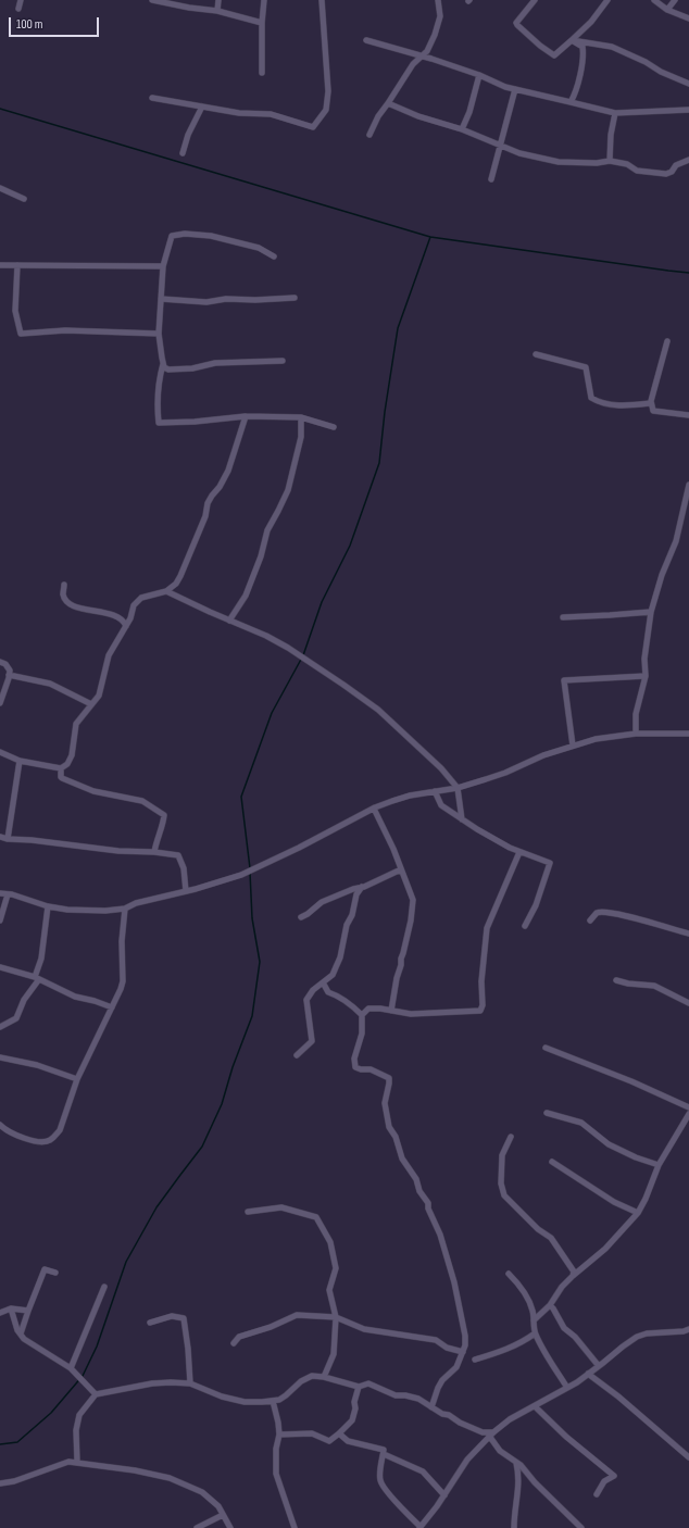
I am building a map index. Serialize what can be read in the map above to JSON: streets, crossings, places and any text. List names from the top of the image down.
{
  "scale_bar": "100 m"
}
